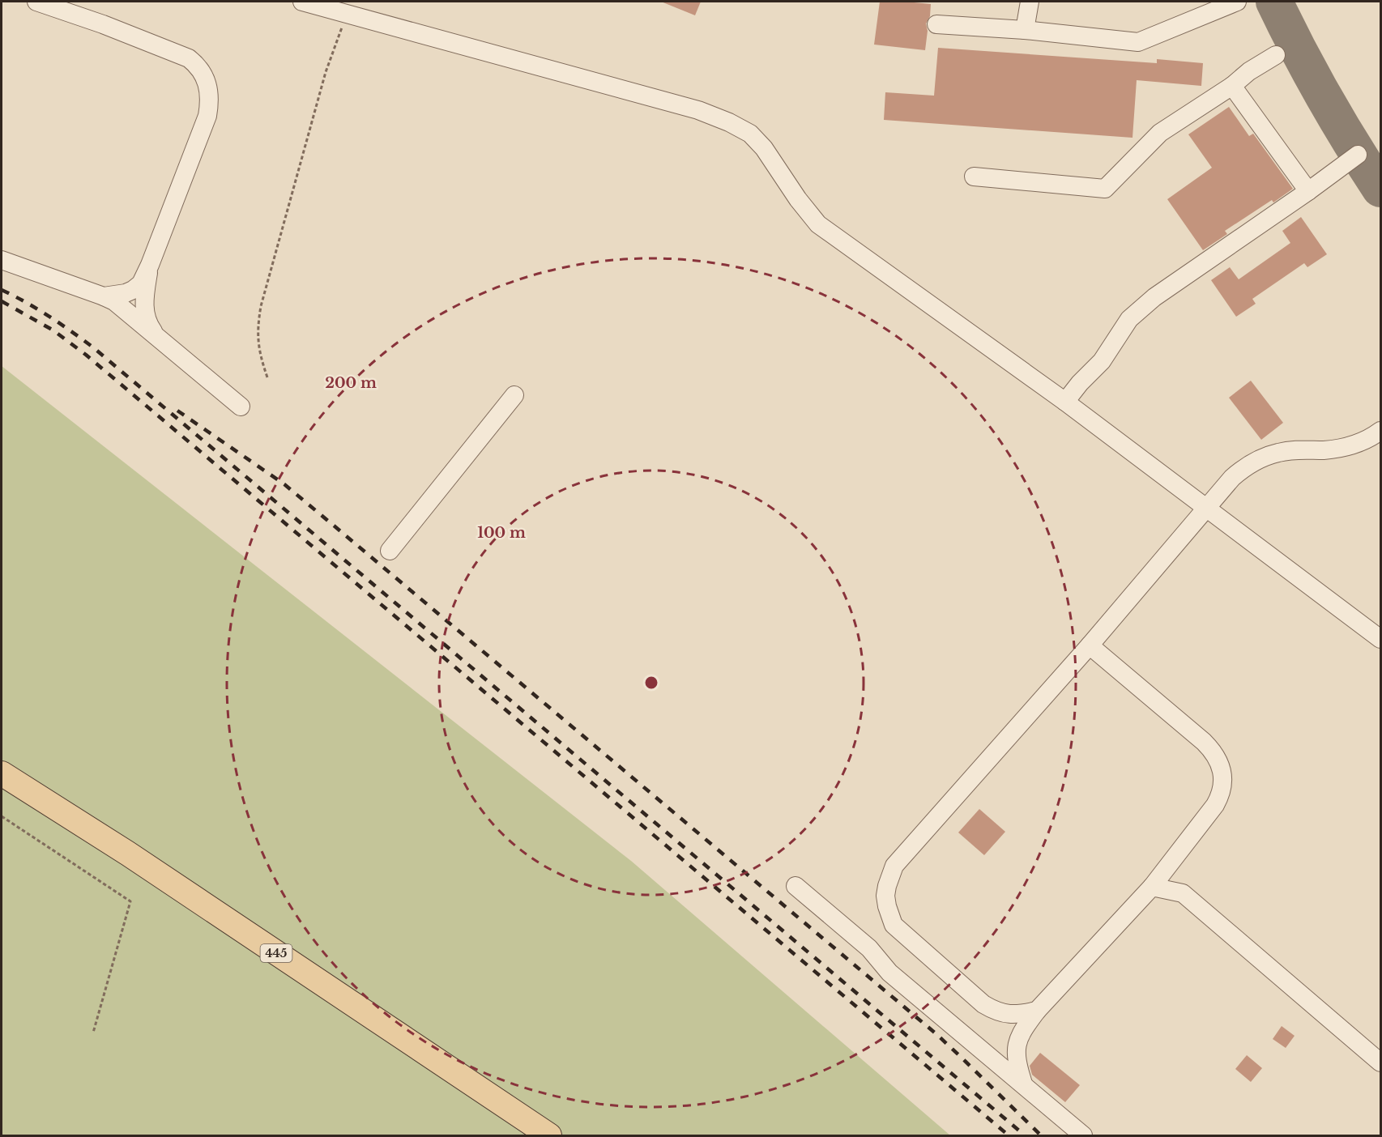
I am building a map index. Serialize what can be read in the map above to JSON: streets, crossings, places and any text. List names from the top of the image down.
{
  "streets": {
    "main road": ["445"]
  },
  "rings": ["200 m", "100 m"]
}
